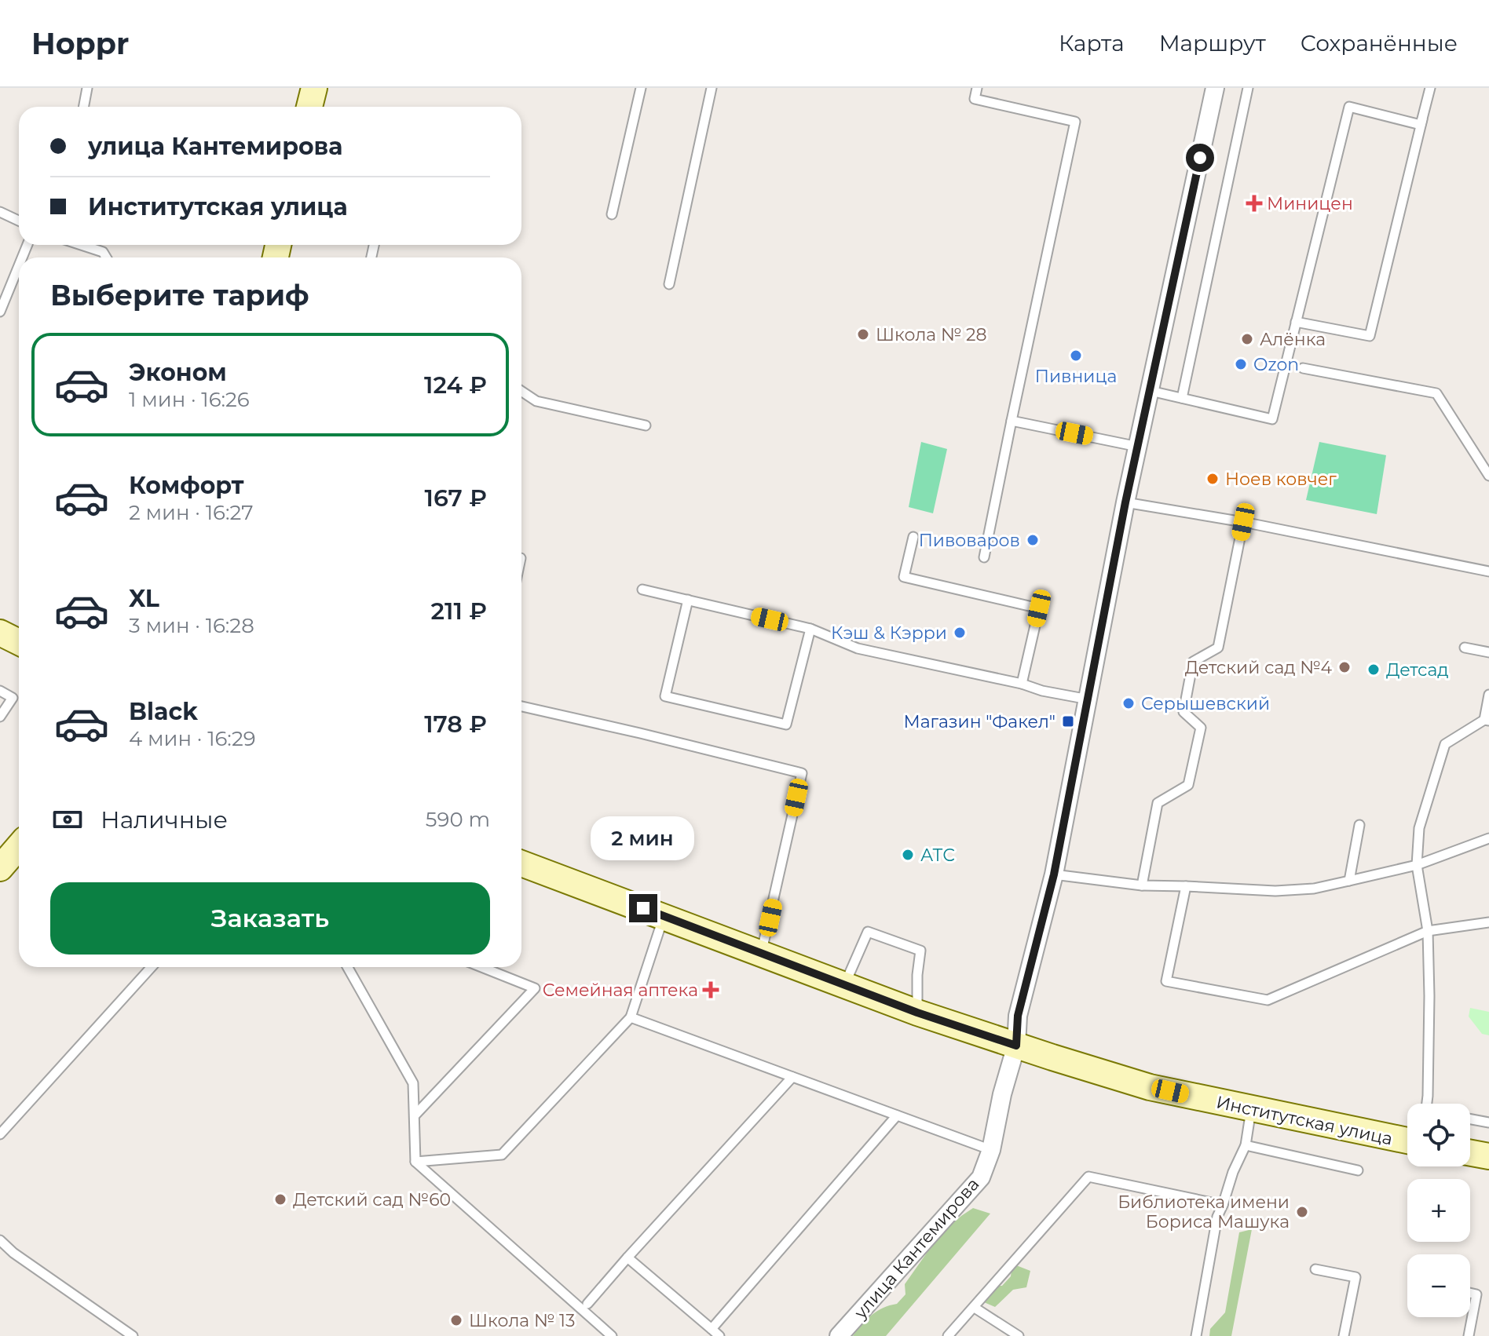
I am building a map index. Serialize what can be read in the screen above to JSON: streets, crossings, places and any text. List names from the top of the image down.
{
  "streets": {
    "main road": ["Институтская улица"],
    "street": ["улица Кантемирова"]
  },
  "crossings": [
    ["Институтская улица", "улица Кантемирова"]
  ],
  "places": {
    "health": ["Миницен", "Семейная аптека"],
    "other": [
      "Школа № 28",
      "Алёнка",
      "Пивница",
      "Ozon",
      "Ноев ковчег",
      "Пивоваров",
      "Кэш & Кэрри",
      "Детский сад №4",
      "Детсад",
      "Серышевский",
      "АТС",
      "Детский сад №60",
      "Библиотека имени Бориса Машука",
      "Школа № 13"
    ],
    "transit": ["Магазин \"Факел\""]
  },
  "page": {
    "header": "Hoppr",
    "nav": ["Карта", "Маршрут", "Сохранённые"],
    "banner": ["улица Кантемирова", "Институтская улица"],
    "heading": "Выберите тариф",
    "list": [
      {
        "name": "Эконом",
        "note": "1 мин · 16:26",
        "value": "124 ₽"
      },
      {
        "name": "Комфорт",
        "note": "2 мин · 16:27",
        "value": "167 ₽"
      },
      {
        "name": "XL",
        "note": "3 мин · 16:28",
        "value": "211 ₽"
      },
      {
        "name": "Black",
        "note": "4 мин · 16:29",
        "value": "178 ₽"
      }
    ],
    "pay": ["Наличные", "590 m"],
    "bubble": "2 мин",
    "buttons": "Заказать",
    "map_buttons": ["+", "−"]
  }
}
